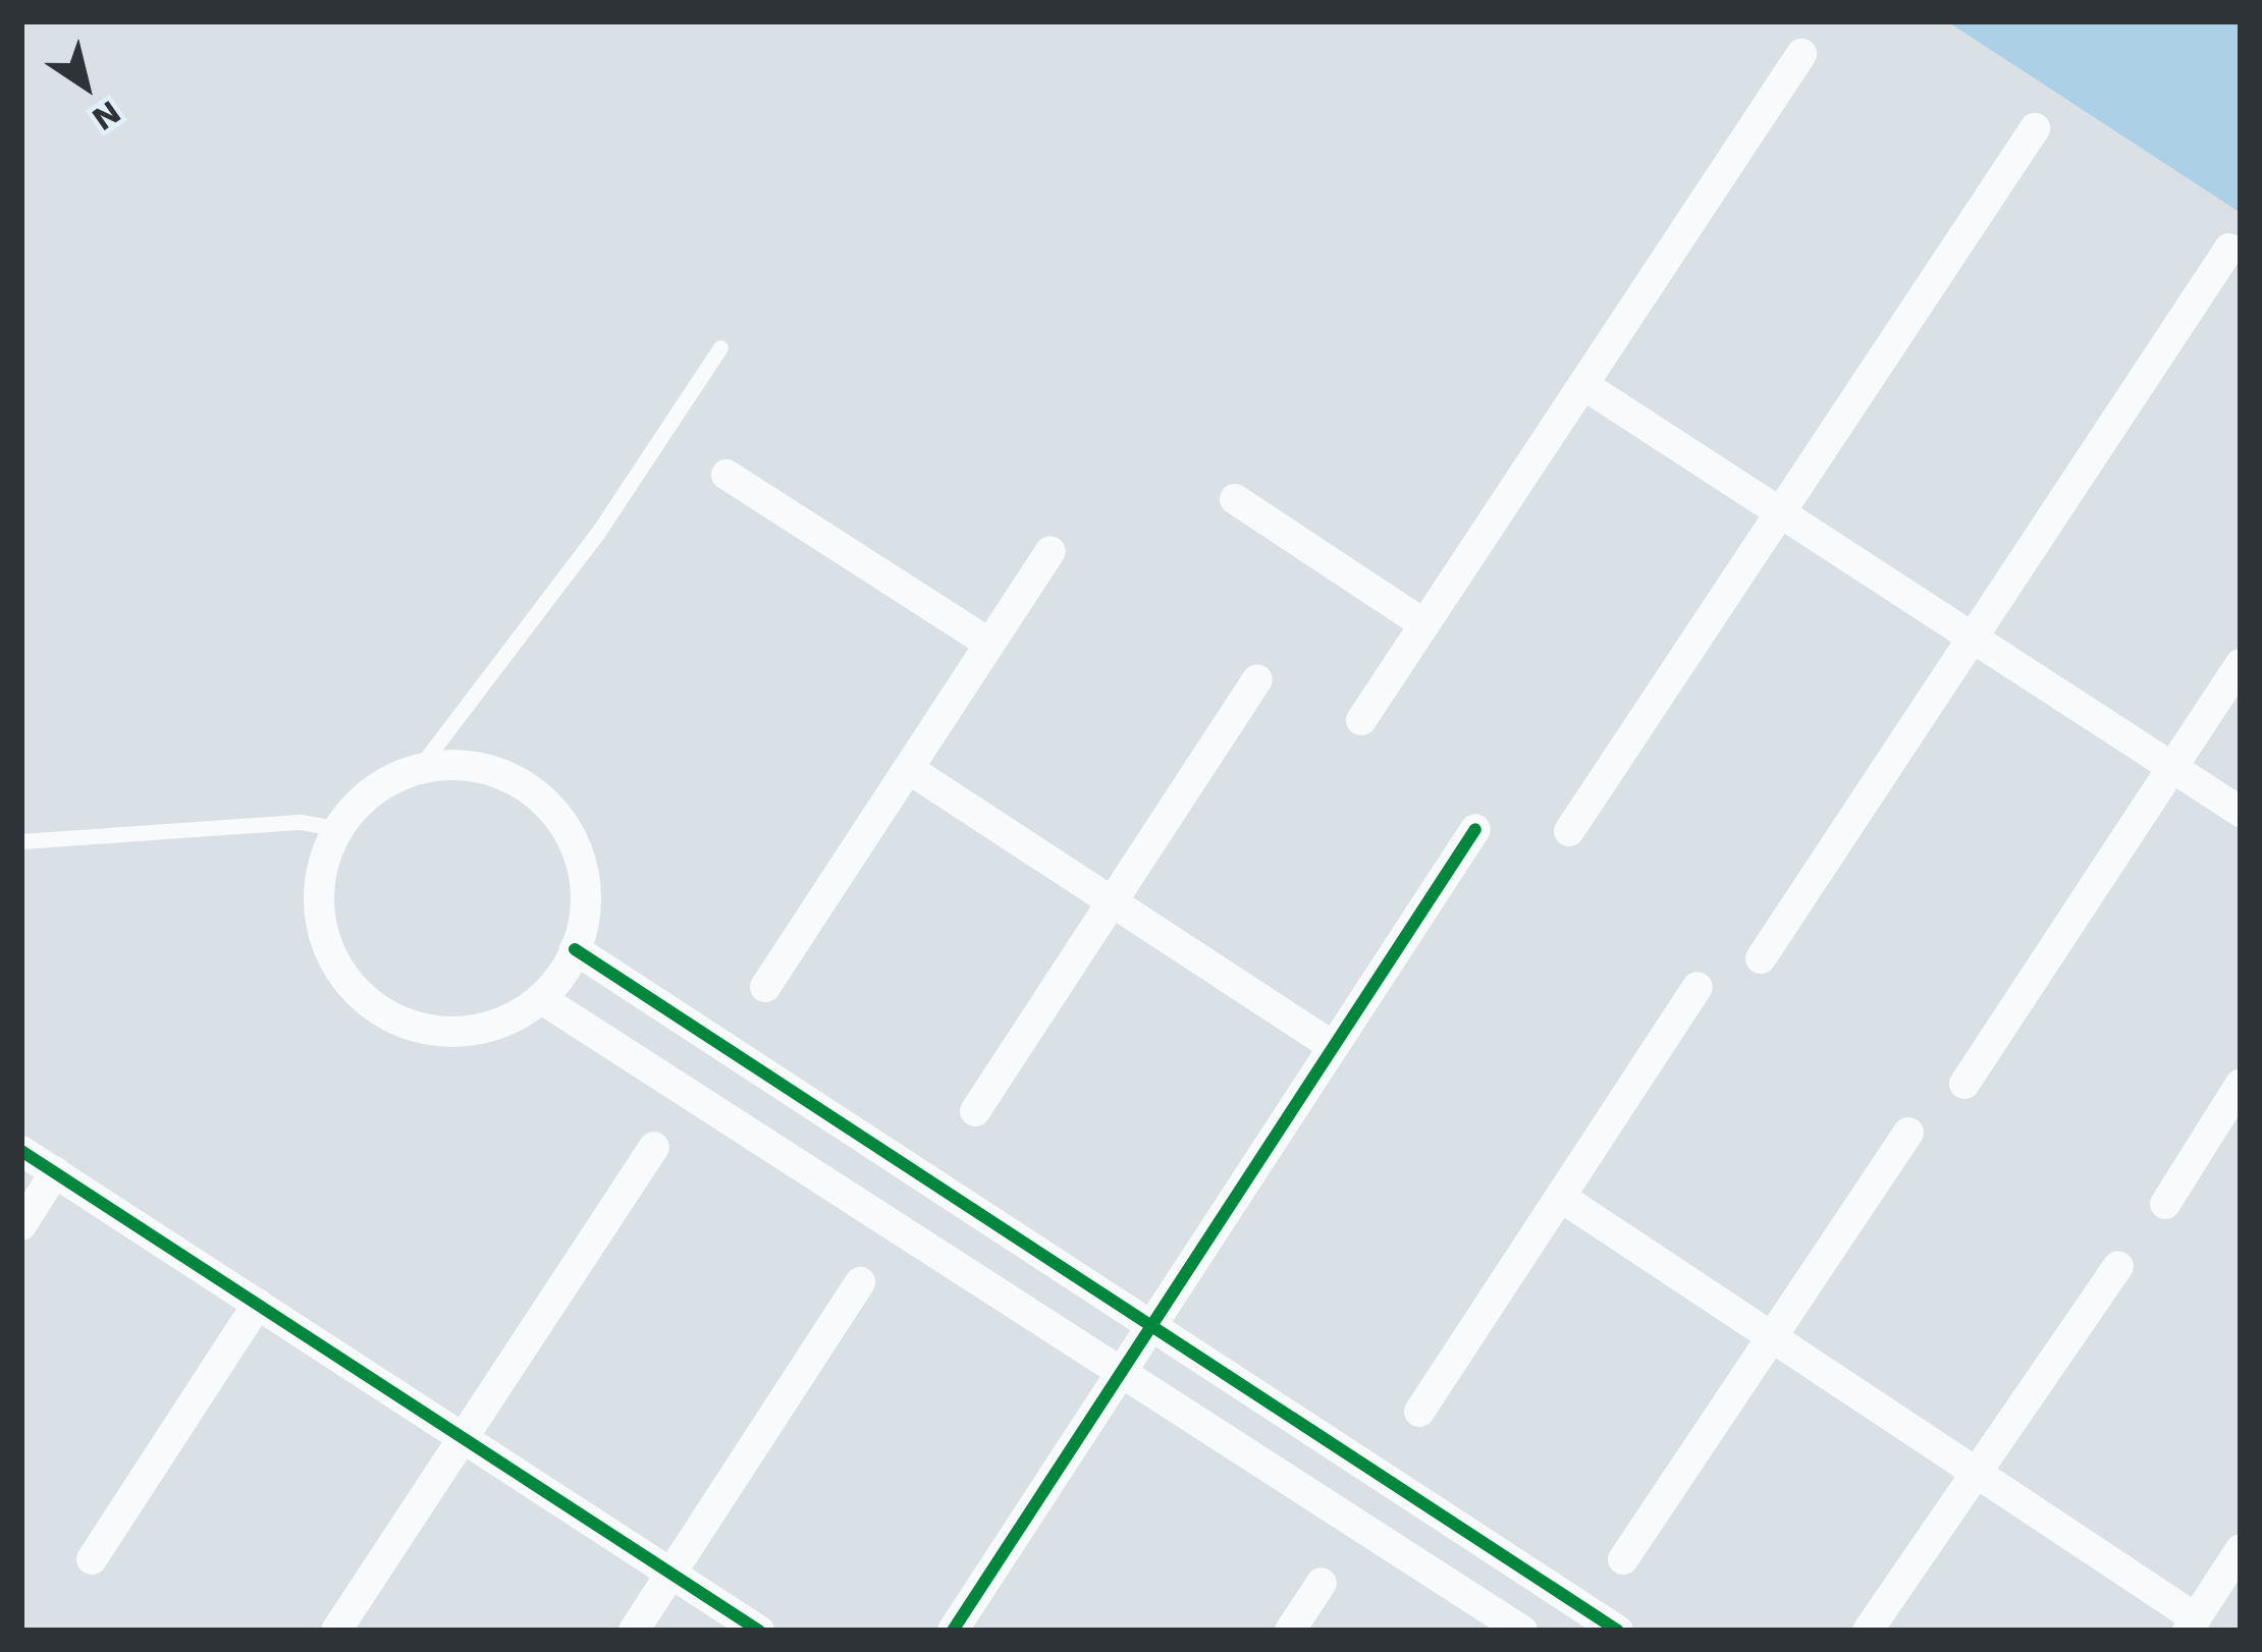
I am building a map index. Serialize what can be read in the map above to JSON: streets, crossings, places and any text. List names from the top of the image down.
{
  "north": "bottom right"
}
